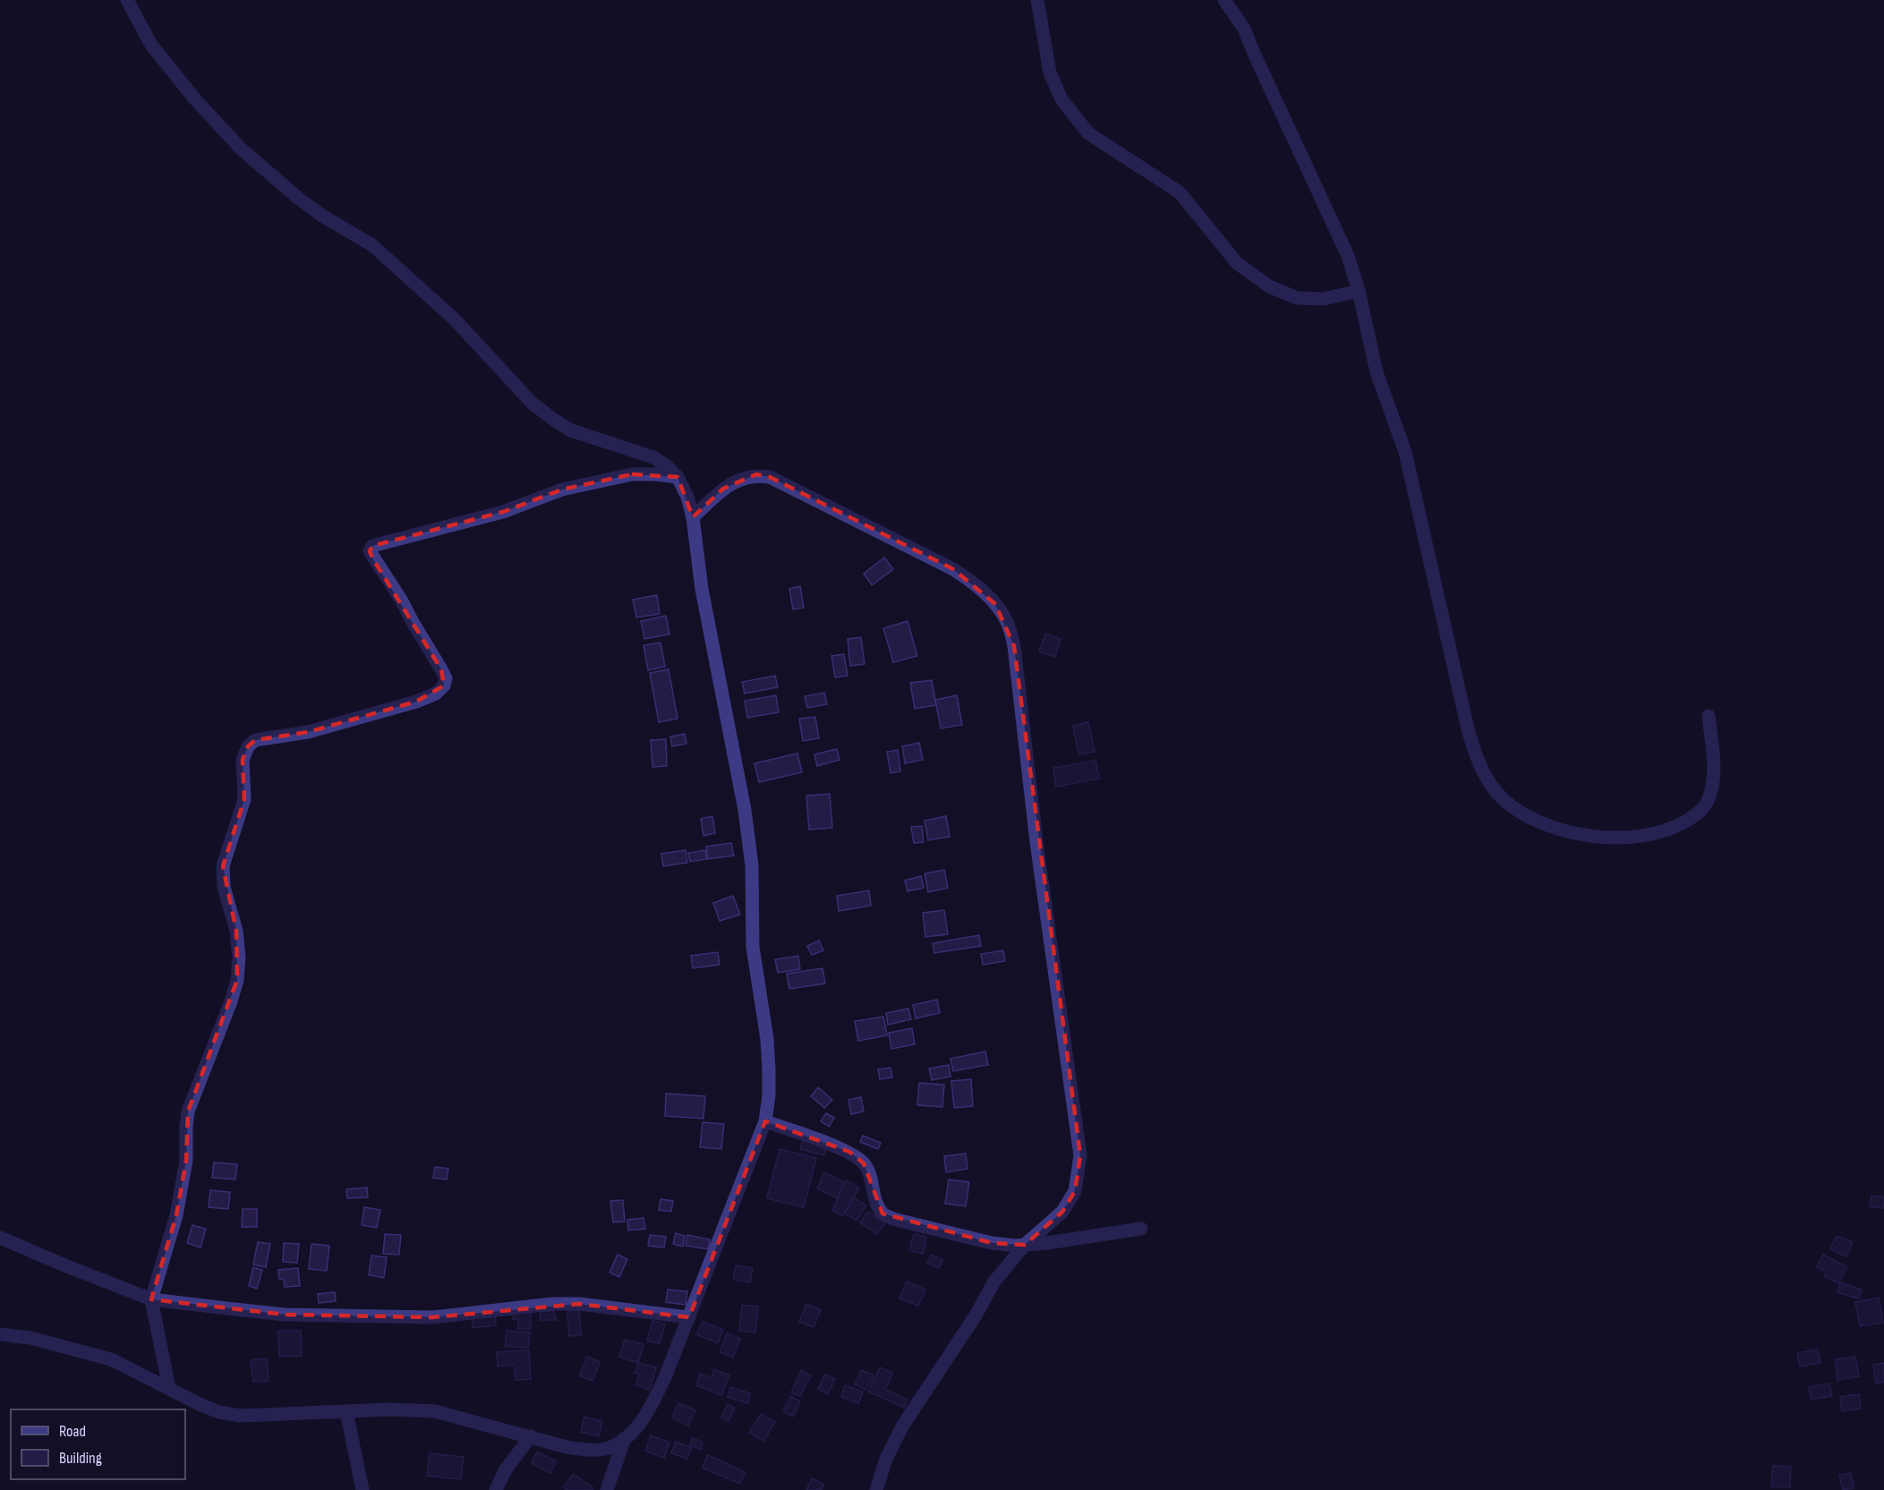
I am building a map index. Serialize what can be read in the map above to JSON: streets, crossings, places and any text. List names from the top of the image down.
{
  "legend": ["Road", "Building"]
}
